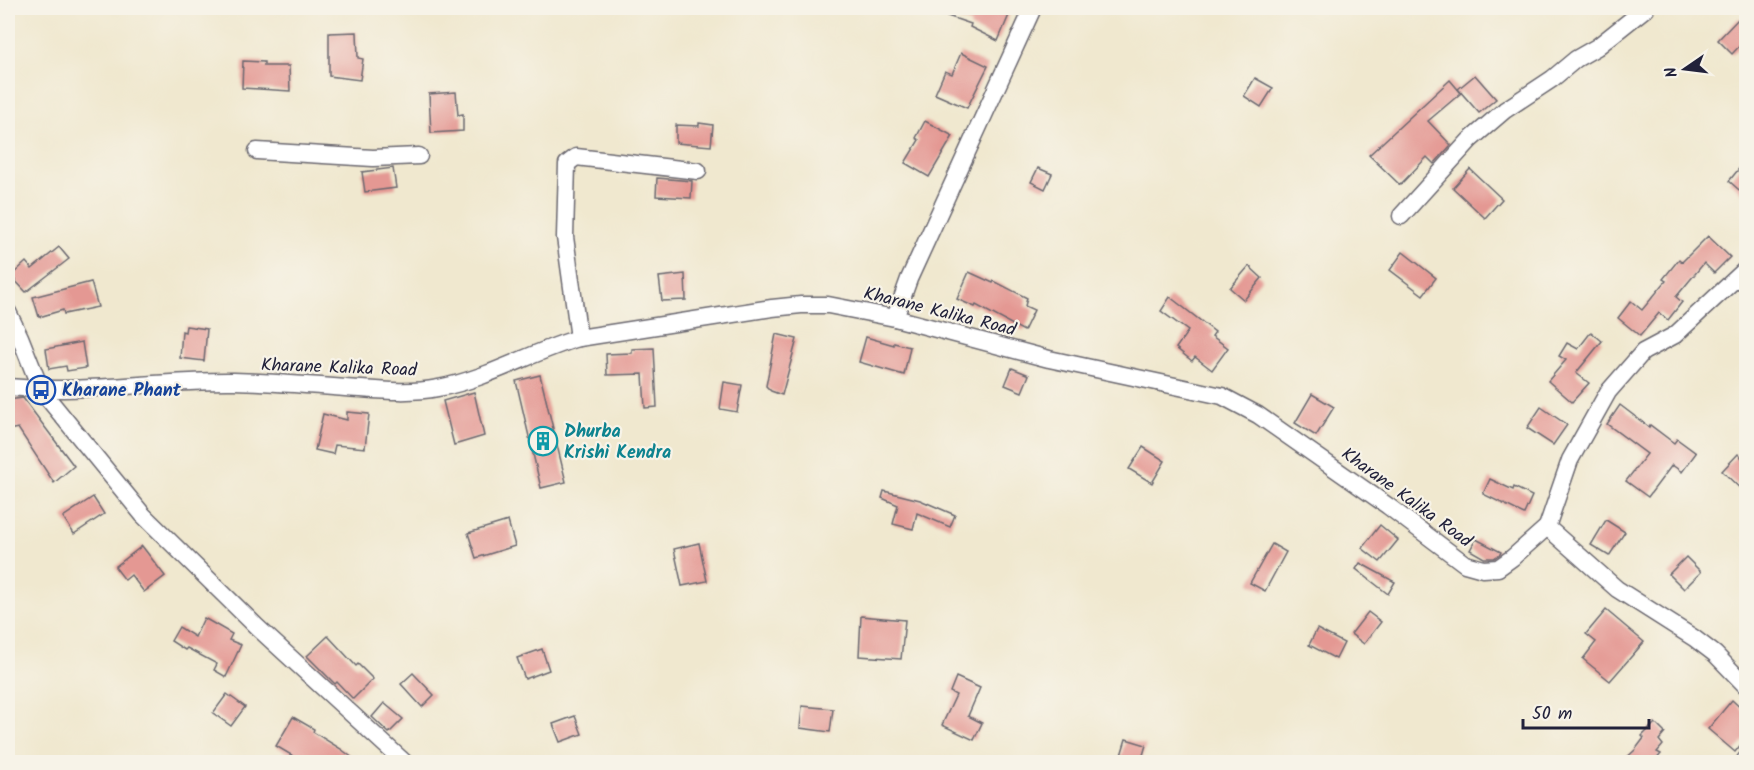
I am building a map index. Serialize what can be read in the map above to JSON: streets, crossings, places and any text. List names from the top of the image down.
{
  "streets": {
    "street": ["Kharane Kalika Road"]
  },
  "places": {
    "bus stop": ["Kharane Phant"],
    "building": ["Dhurba Krishi Kendra"]
  },
  "scale_bar": "50 m",
  "north": "left"
}
